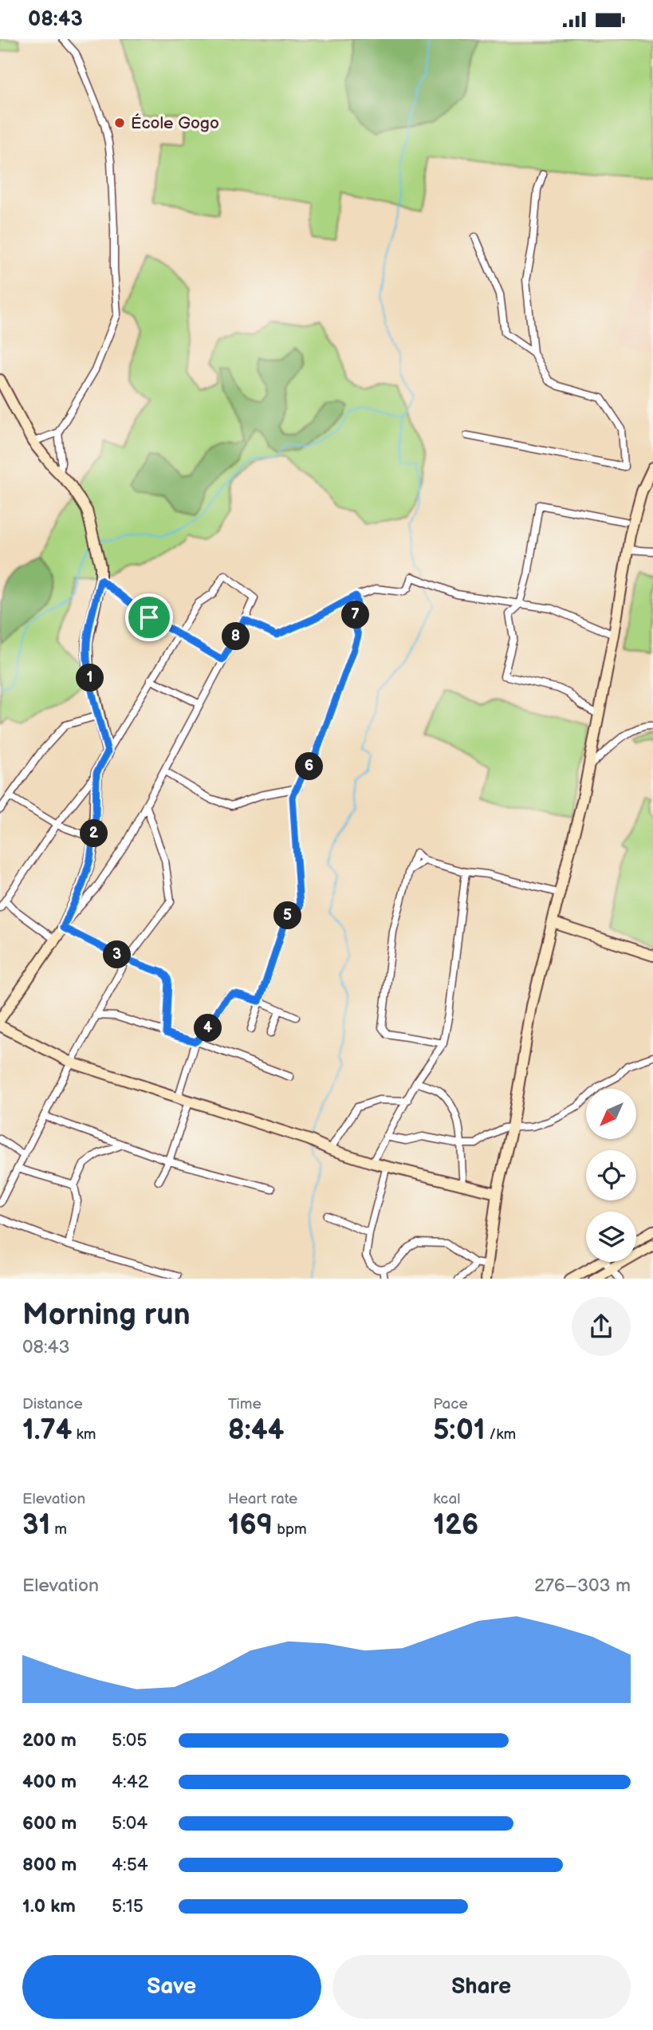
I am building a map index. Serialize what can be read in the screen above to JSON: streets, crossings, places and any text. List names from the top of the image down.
{
  "places": ["École Gogo"],
  "north": "bottom left",
  "page": {
    "status": "08:43",
    "pins": [
      "7",
      "8",
      "1",
      "6",
      "2",
      "5",
      "3",
      "4"
    ],
    "heading": ["Morning run", "08:43"],
    "stats": [
      ["Distance", "1.74 km"],
      ["Time", "8:44"],
      ["Pace", "5:01 /km"],
      ["Elevation", "31 m"],
      ["Heart rate", "169 bpm"],
      ["kcal", "126"]
    ],
    "chart": ["Elevation", "276–303 m"],
    "list": [
      {
        "name": "200 m",
        "note": "5:05"
      },
      {
        "name": "400 m",
        "note": "4:42"
      },
      {
        "name": "600 m",
        "note": "5:04"
      },
      {
        "name": "800 m",
        "note": "4:54"
      },
      {
        "name": "1.0 km",
        "note": "5:15"
      }
    ],
    "buttons": ["Save", "Share"]
  }
}
